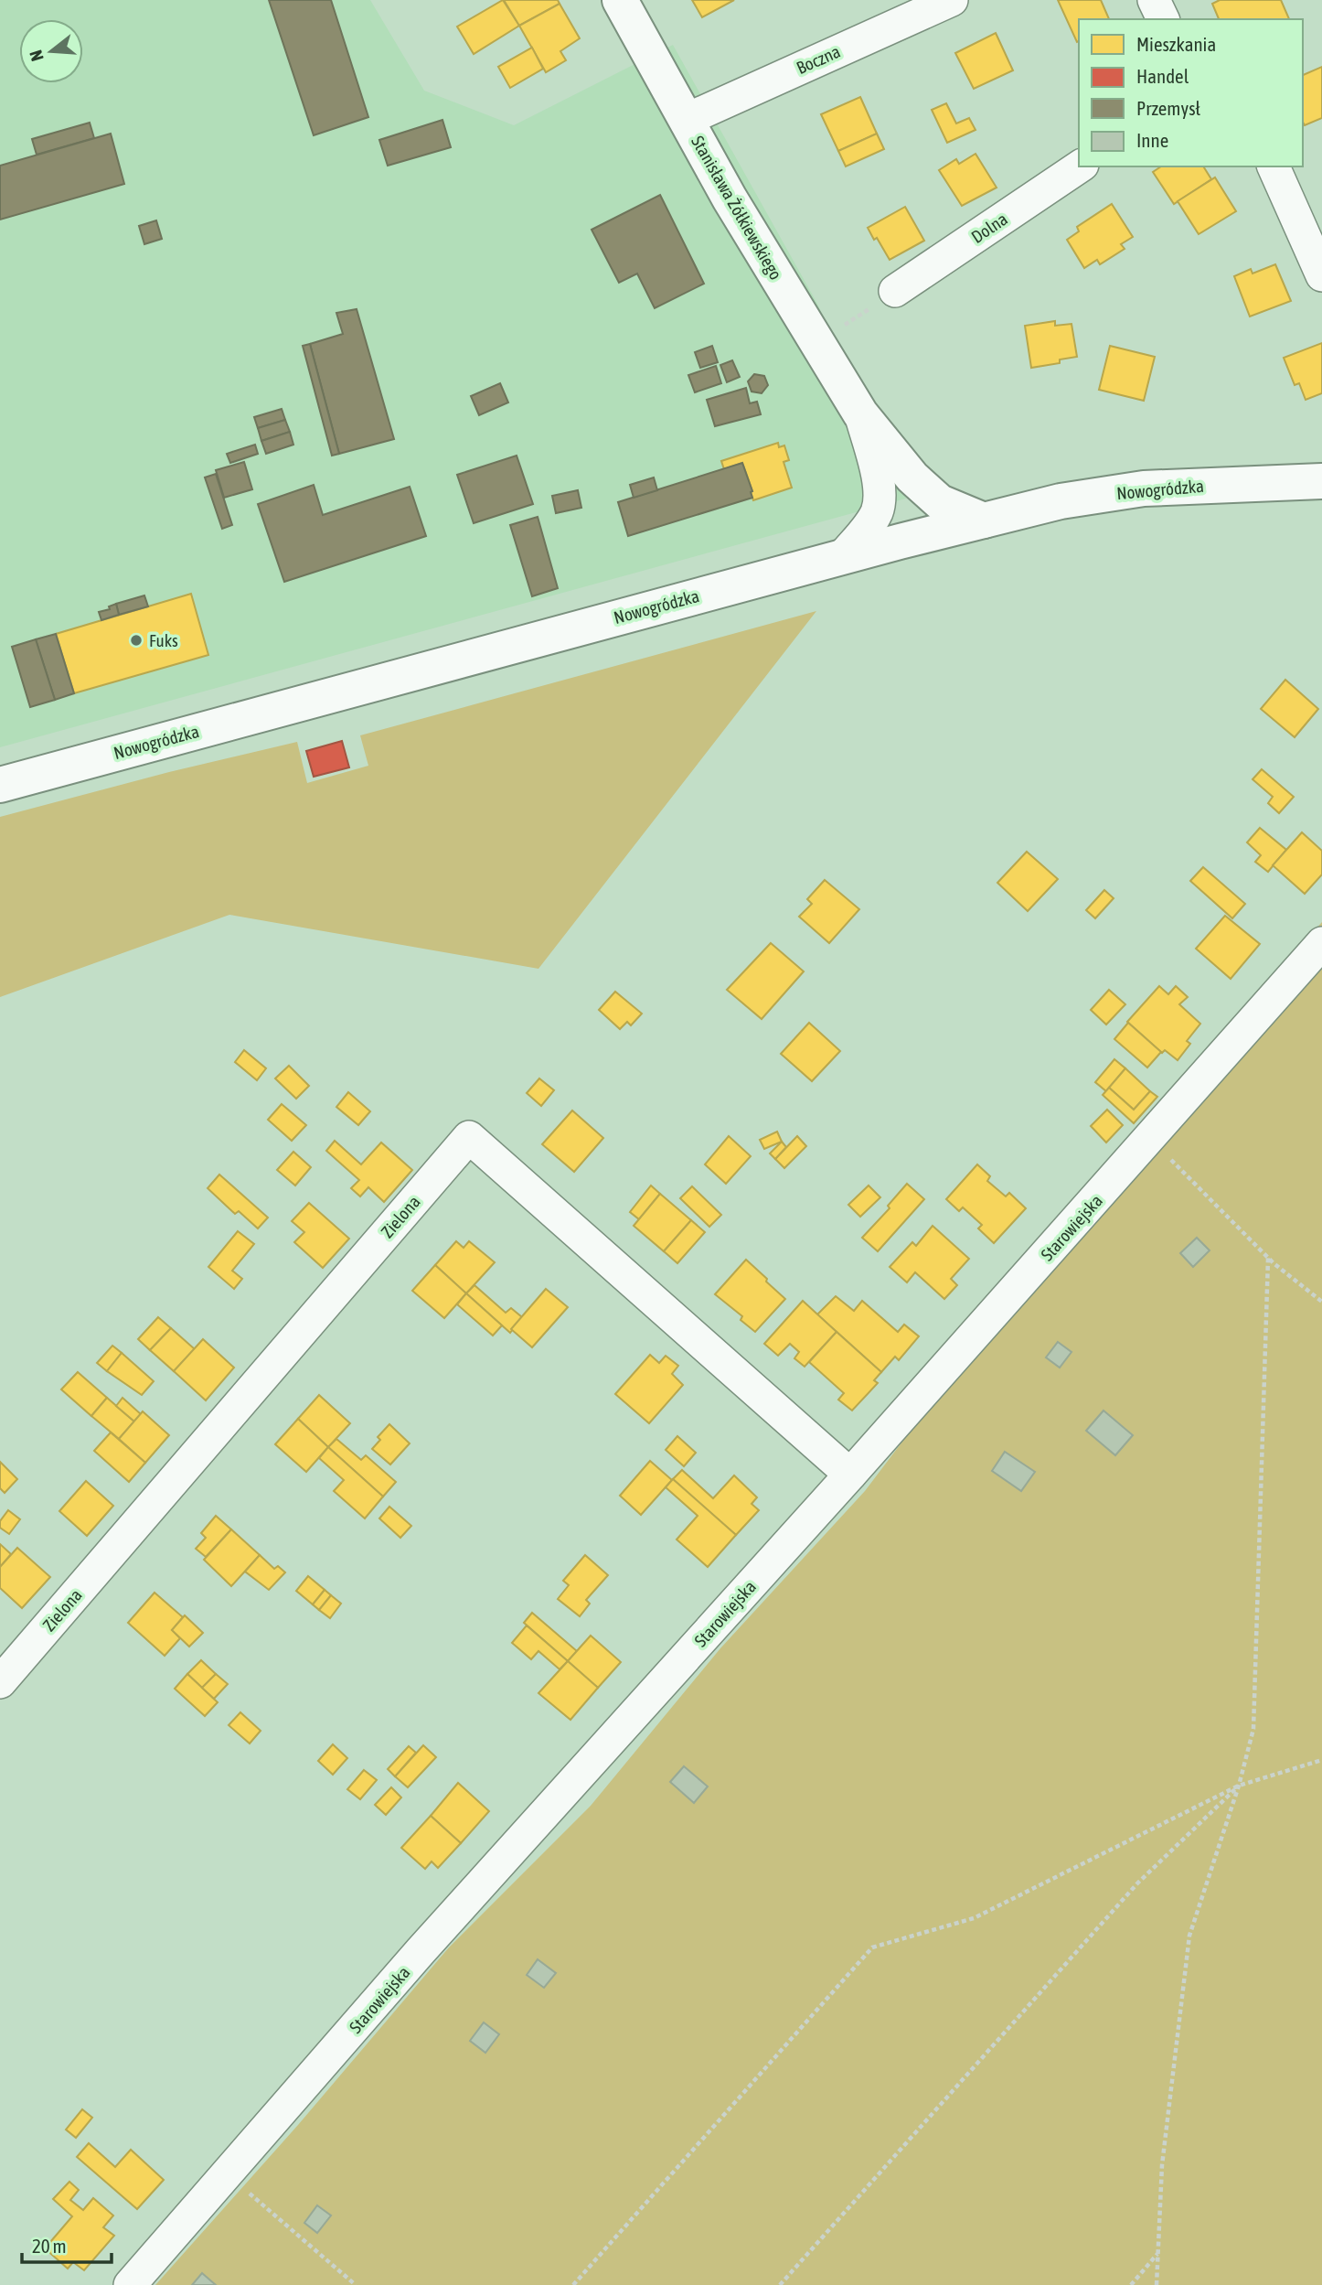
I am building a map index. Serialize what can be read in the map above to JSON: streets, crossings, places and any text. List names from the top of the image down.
{
  "streets": {
    "main road": ["Stanisława Żółkiewskiego", "Nowogródzka"],
    "street": [
      "Boczna",
      "Dolna",
      "Zielona",
      "Starowiejska"
    ]
  },
  "crossings": [
    ["Boczna", "Stanisława Żółkiewskiego"],
    ["Stanisława Żółkiewskiego", "Nowogródzka"],
    ["Zielona", "Starowiejska"]
  ],
  "places": ["Fuks"],
  "legend": [
    "Mieszkania",
    "Handel",
    "Przemysł",
    "Inne"
  ],
  "scale_bar": "20 m",
  "north": "left"
}
